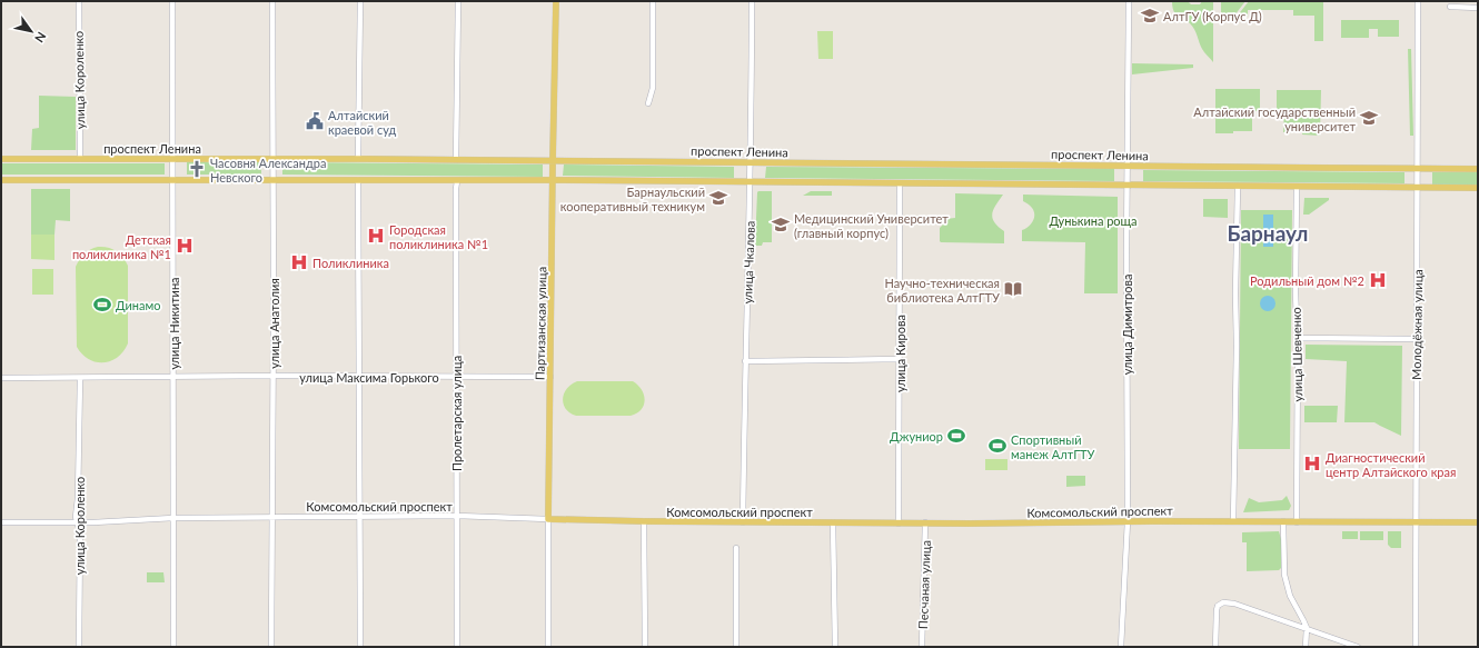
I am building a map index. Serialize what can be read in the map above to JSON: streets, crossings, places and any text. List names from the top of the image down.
{
  "streets": {
    "main road": ["проспект Ленина", "Партизанская улица", "Комсомольский проспект"],
    "street": [
      "улица Короленко",
      "улица Чкалова",
      "улица Никитина",
      "улица Анатолия",
      "улица Димитрова",
      "Молодёжная улица",
      "улица Кирова",
      "улица Шевченко",
      "улица Максима Горького",
      "Пролетарская улица",
      "Песчаная улица"
    ]
  },
  "crossings": [
    ["улица Короленко", "проспект Ленина"],
    ["улица Короленко", "улица Максима Горького"],
    ["улица Короленко", "Комсомольский проспект"],
    ["проспект Ленина", "улица Чкалова"],
    ["проспект Ленина", "улица Никитина"],
    ["проспект Ленина", "улица Анатолия"],
    ["проспект Ленина", "Партизанская улица"],
    ["проспект Ленина", "улица Димитрова"],
    ["проспект Ленина", "Молодёжная улица"],
    ["улица Чкалова", "Комсомольский проспект"],
    ["улица Никитина", "улица Максима Горького"],
    ["улица Никитина", "Комсомольский проспект"],
    ["улица Анатолия", "улица Максима Горького"],
    ["улица Анатолия", "Комсомольский проспект"],
    ["Партизанская улица", "улица Максима Горького"],
    ["Партизанская улица", "Комсомольский проспект"],
    ["улица Димитрова", "Комсомольский проспект"],
    ["Молодёжная улица", "Комсомольский проспект"],
    ["улица Кирова", "Комсомольский проспект"],
    ["улица Шевченко", "Комсомольский проспект"],
    ["улица Максима Горького", "Пролетарская улица"],
    ["Пролетарская улица", "Комсомольский проспект"],
    ["Комсомольский проспект", "Песчаная улица"]
  ],
  "districts": ["Барнаул"],
  "parks": ["Дунькина роща"],
  "places": {
    "school or university": [
      "АлтГУ (Корпус Д)",
      "Алтайский государственный университет",
      "Барнаульский кооперативный техникум",
      "Медицинский Университет (главный корпус)"
    ],
    "public building": ["Алтайский краевой суд"],
    "church": ["Часовня Александра Невского"],
    "hospital": [
      "Городская поликлиника №1",
      "Детская поликлиника №1",
      "Поликлиника",
      "Родильный дом №2",
      "Диагностический центр Алтайского края"
    ],
    "library": ["Научно-техническая библиотека АлтГТУ"],
    "sports": ["Динамо", "Джуниор", "Спортивный манеж АлтГТУ"]
  },
  "north": "bottom right"
}
